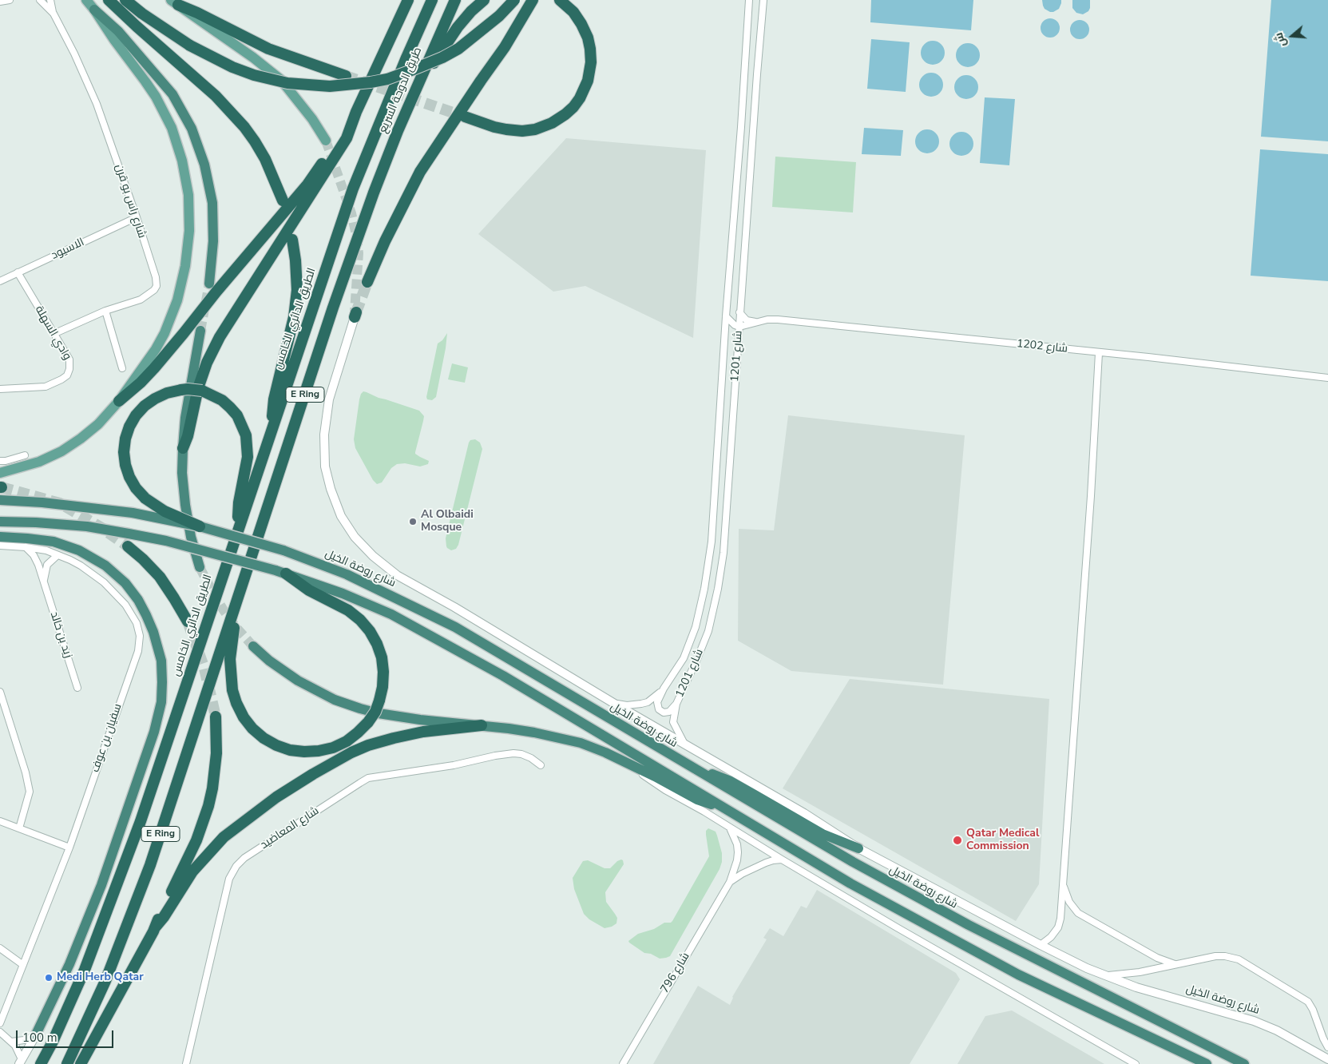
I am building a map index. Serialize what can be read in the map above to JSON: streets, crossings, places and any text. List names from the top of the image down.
{
  "streets": {
    "highway": [
      "طريق الدوحة السريع",
      "الطريق الدائري الخامس",
      "E Ring",
      "شارع روضة الخيل"
    ],
    "street": [
      "شارع راس بو قرن",
      "الاسيود",
      "وادي السهلة",
      "شارع 1202",
      "شارع 1201",
      "زيد بن خالد",
      "سفيان بن عوف",
      "شارع المعاضيد",
      "شارع 796"
    ]
  },
  "crossings": [
    ["طريق الدوحة السريع", "الطريق الدائري الخامس"],
    ["طريق الدوحة السريع", "E Ring"],
    ["شارع راس بو قرن", "الاسيود"],
    ["شارع راس بو قرن", "وادي السهلة"],
    ["الاسيود", "وادي السهلة"],
    ["شارع 1202", "شارع 1201"],
    ["شارع 1201", "شارع روضة الخيل"],
    ["زيد بن خالد", "سفيان بن عوف"]
  ],
  "places": ["Al Olbaidi Mosque", "Qatar Medical Commission", "Medi Herb Qatar"],
  "scale_bar": "100 m",
  "north": "left"
}
